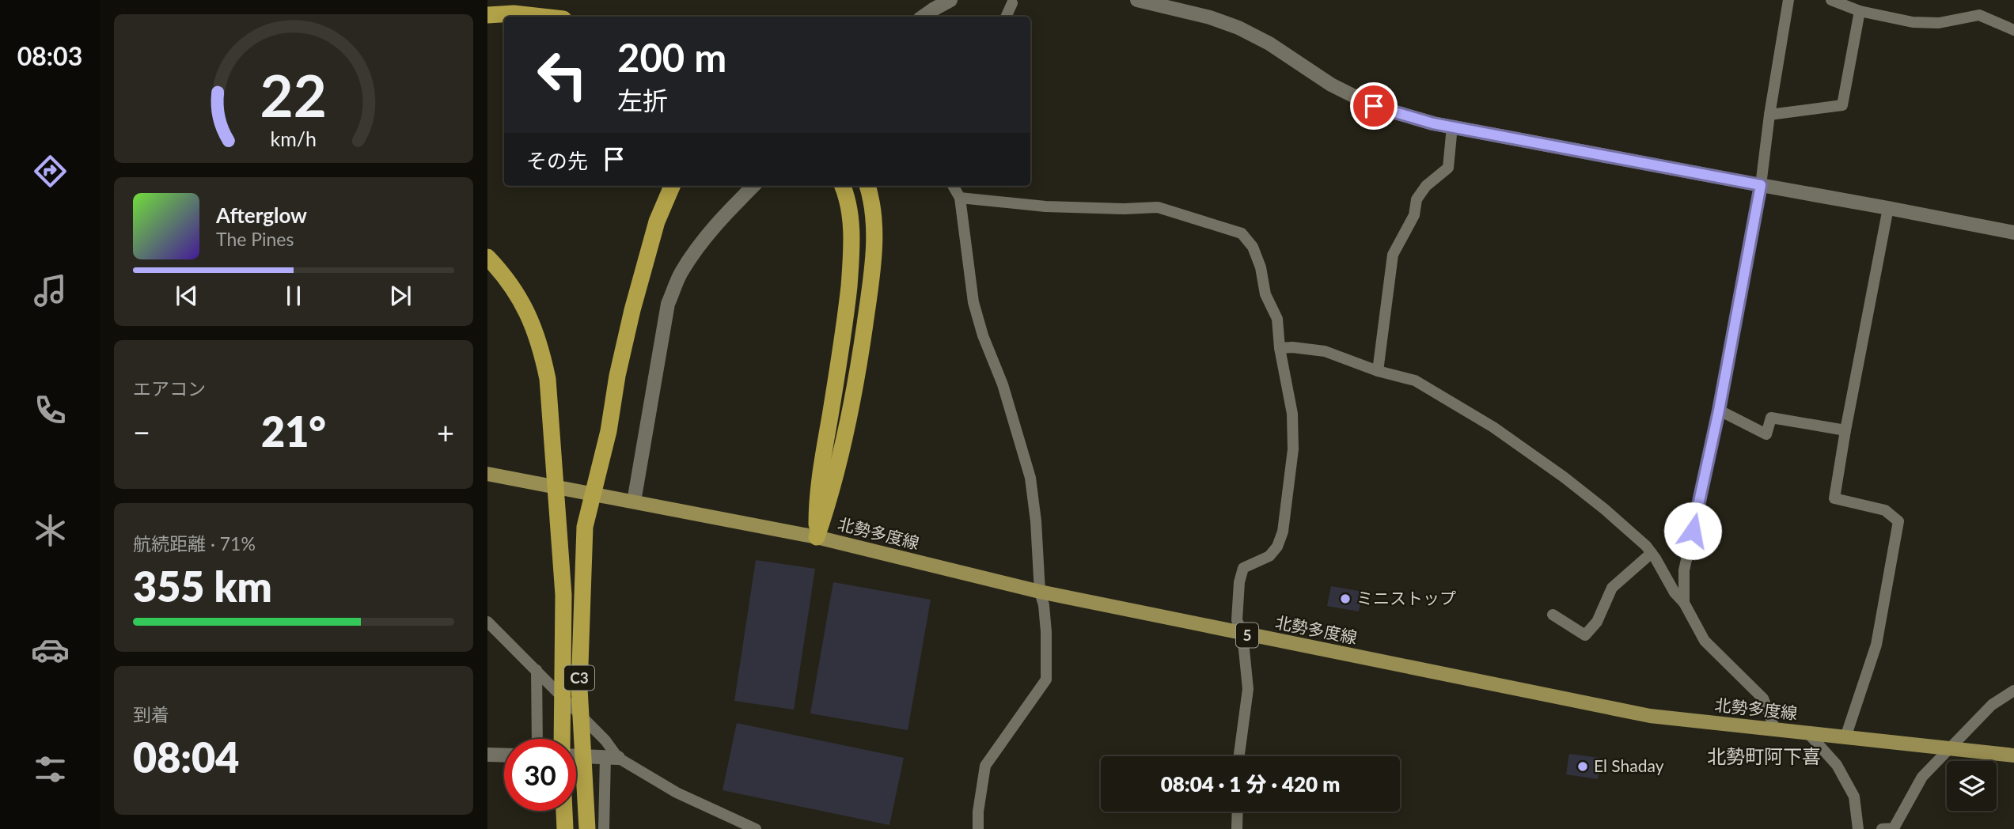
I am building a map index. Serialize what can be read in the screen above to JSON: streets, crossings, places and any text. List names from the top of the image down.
{
  "streets": {
    "highway": ["C3"],
    "main road": ["北勢多度線", "5"]
  },
  "districts": ["北勢町阿下喜"],
  "places": ["ミニストップ", "El Shaday"],
  "page": {
    "tabs": "08:03",
    "turn": ["200 m", "左折"],
    "then": "その先",
    "song": ["Afterglow", "The Pines"],
    "tile": [
      "エアコン",
      ["航続距離 · 71%", "355 km"],
      ["到着", "08:04"]
    ],
    "heat": ["−", "21°", "+"],
    "limit": "30",
    "trip": "08:04 · 1 分 · 420 m",
    "gauge": ["22", "km/h"]
  }
}
